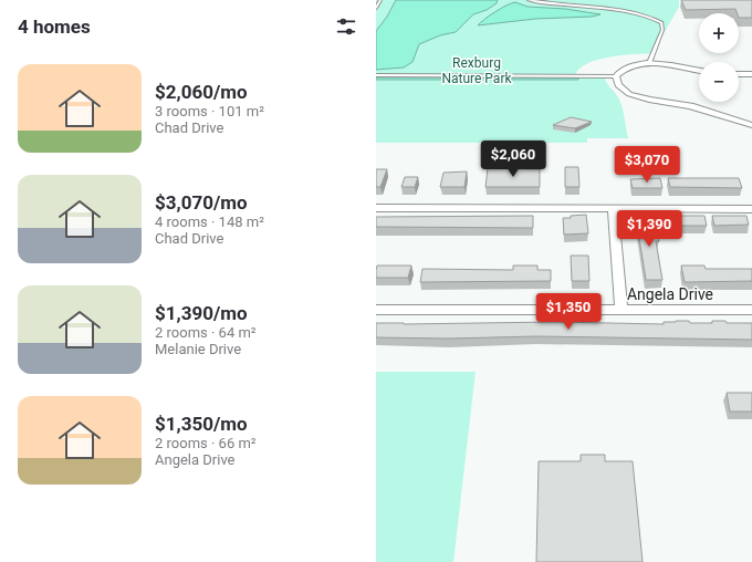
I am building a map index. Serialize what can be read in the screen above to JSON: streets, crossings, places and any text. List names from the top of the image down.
{
  "streets": {
    "street": ["Angela Drive"]
  },
  "parks": ["Rexburg Nature Park"],
  "page": {
    "heading": "4 homes",
    "map_buttons": ["+", "−"],
    "list": [
      {
        "name": "$2,060/mo",
        "note": "3 rooms · 101 m² · Chad Drive"
      },
      {
        "name": "$3,070/mo",
        "note": "4 rooms · 148 m² · Chad Drive"
      },
      {
        "name": "$1,390/mo",
        "note": "2 rooms · 64 m² · Melanie Drive"
      },
      {
        "name": "$1,350/mo",
        "note": "2 rooms · 66 m² · Angela Drive"
      }
    ],
    "price": [
      "$2,060",
      "$3,070",
      "$1,390",
      "$1,350"
    ]
  }
}
